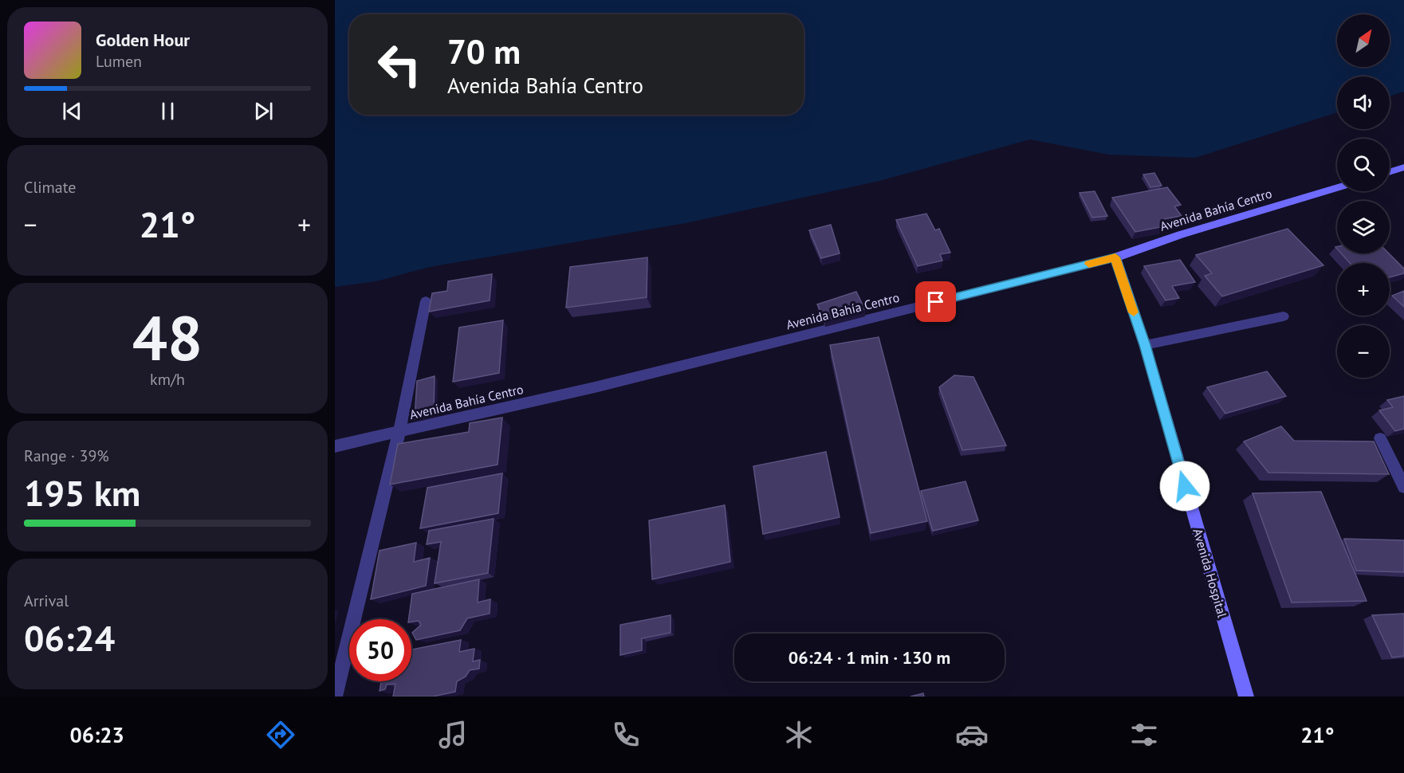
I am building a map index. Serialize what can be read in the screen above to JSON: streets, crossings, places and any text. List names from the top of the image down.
{
  "streets": {
    "main road": ["Avenida Bahía Centro", "Avenida Hospital"]
  },
  "crossings": [
    ["Avenida Bahía Centro", "Avenida Hospital"]
  ],
  "north": "top right",
  "page": {
    "map_buttons": ["+", "−"],
    "turn": ["70 m", "Avenida Bahía Centro"],
    "song": ["Golden Hour", "Lumen"],
    "tile": [
      "Climate",
      ["48", "km/h"],
      ["Range · 39%", "195 km"],
      ["Arrival", "06:24"]
    ],
    "heat": ["−", "21°", "+"],
    "limit": "50",
    "trip": "06:24 · 1 min · 130 m",
    "tabs": ["06:23", "21°"]
  }
}
